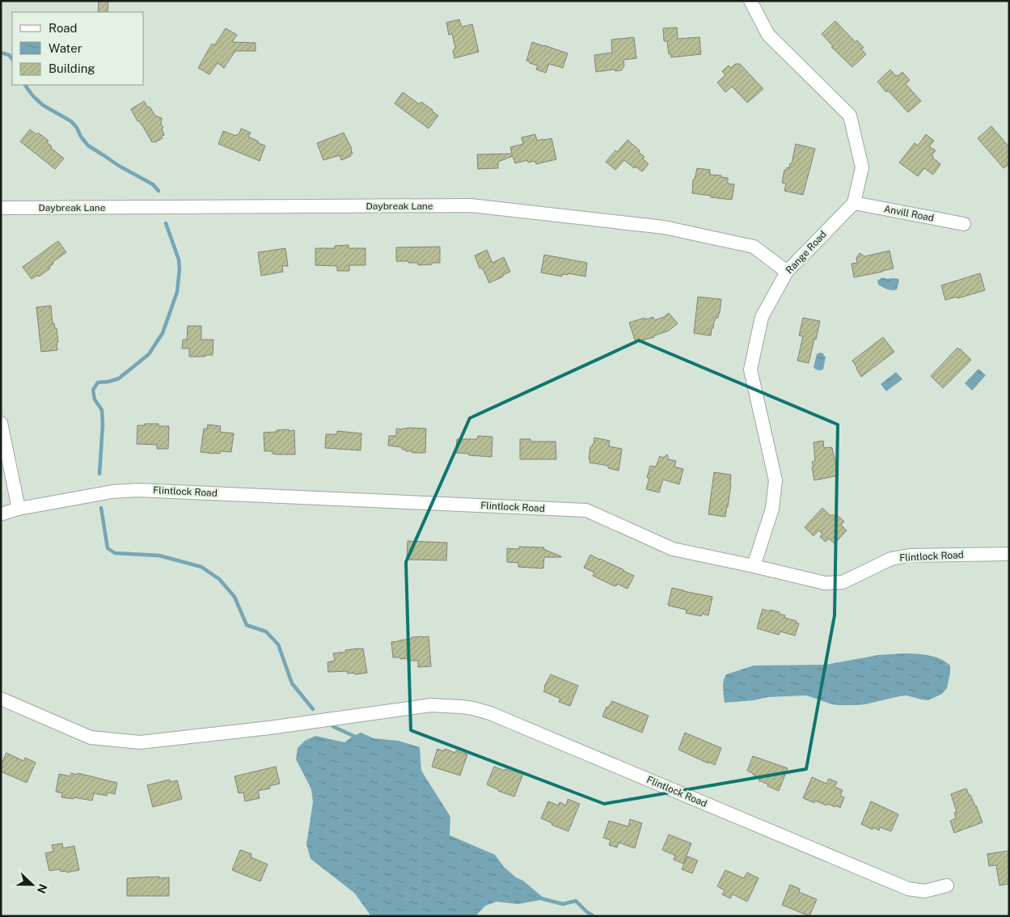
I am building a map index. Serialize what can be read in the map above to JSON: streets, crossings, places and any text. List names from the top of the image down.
{
  "streets": {
    "street": [
      "Daybreak Lane",
      "Anvill Road",
      "Range Road",
      "Flintlock Road"
    ]
  },
  "crossings": [
    ["Daybreak Lane", "Range Road"],
    ["Anvill Road", "Range Road"],
    ["Range Road", "Flintlock Road"]
  ],
  "legend": ["Road", "Water", "Building"],
  "north": "right"
}
